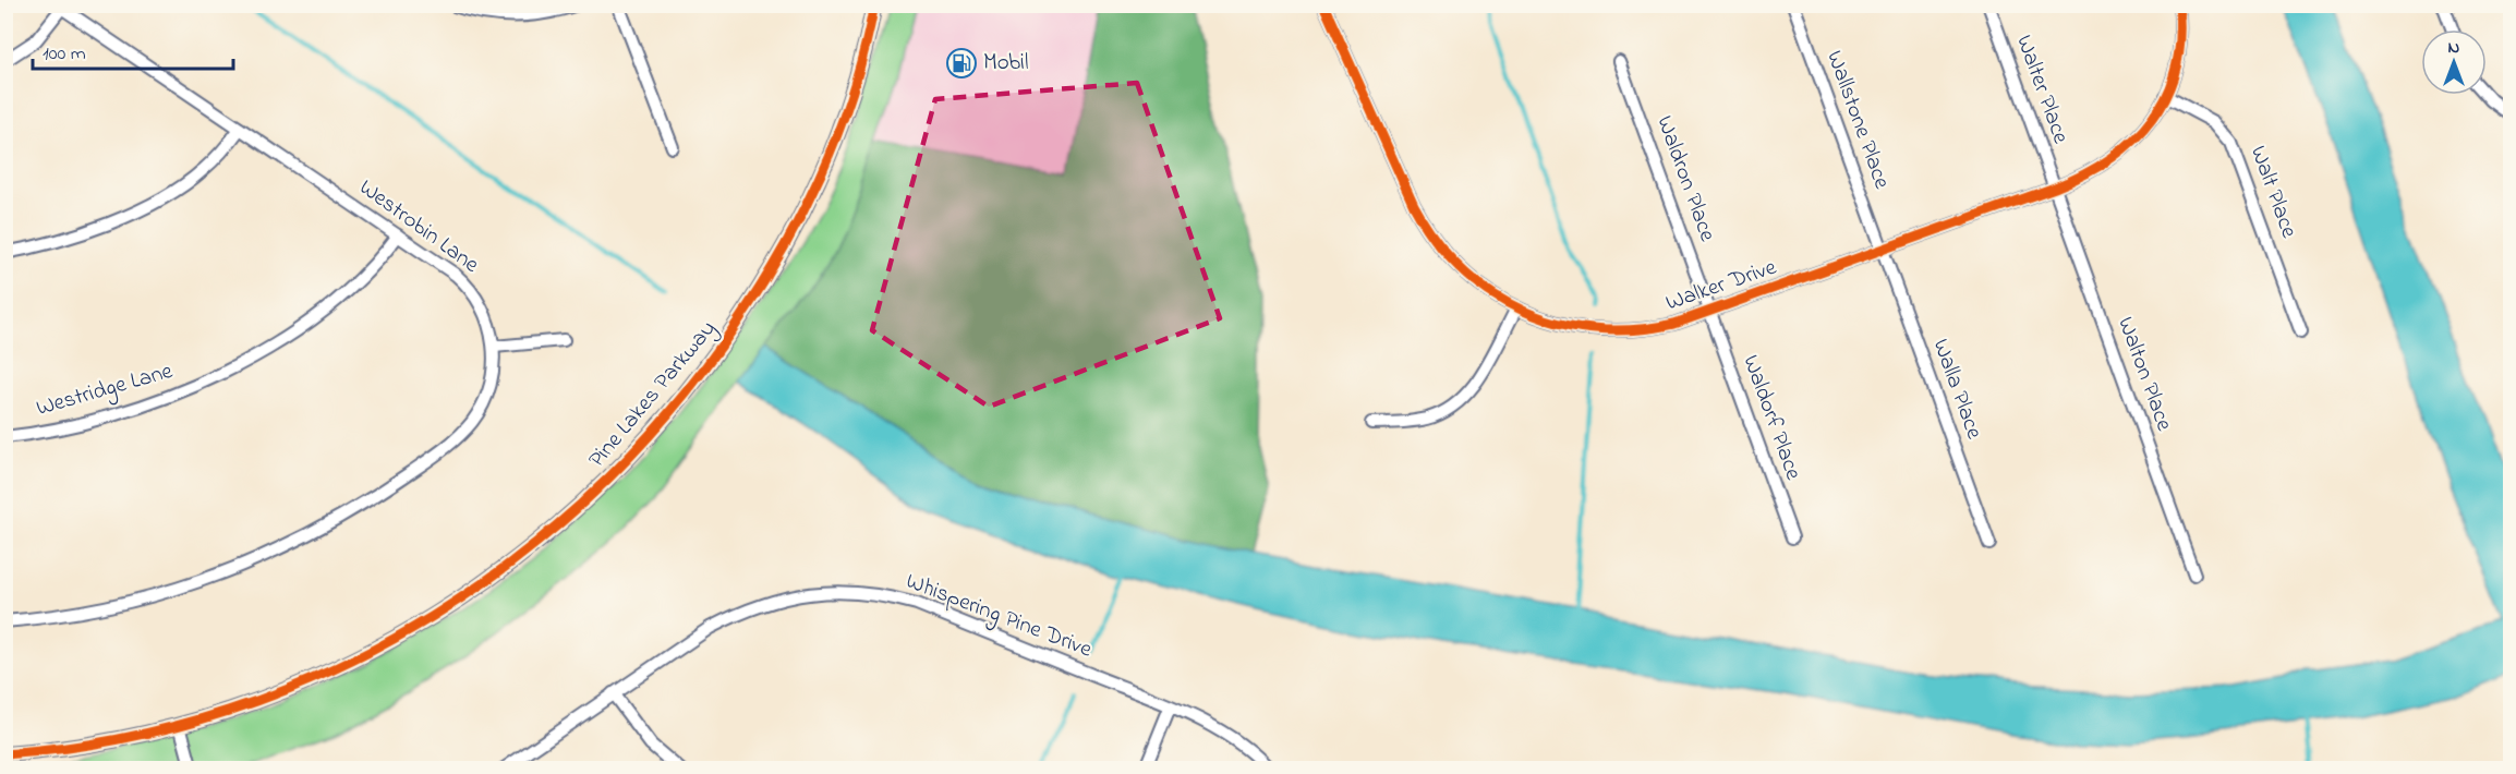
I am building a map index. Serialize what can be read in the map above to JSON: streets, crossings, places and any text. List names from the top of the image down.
{
  "streets": {
    "street": [
      "Walter Place",
      "Wallstone Place",
      "Waldron Place",
      "Walt Place",
      "Westrobin Lane",
      "Walker Drive",
      "Walton Place",
      "Walla Place",
      "Westridge Lane",
      "Pine Lakes Parkway",
      "Waldorf Place",
      "Whispering Pine Drive"
    ]
  },
  "crossings": [
    ["Walter Place", "Walker Drive"],
    ["Walter Place", "Walton Place"],
    ["Wallstone Place", "Walker Drive"],
    ["Wallstone Place", "Walla Place"],
    ["Waldron Place", "Walker Drive"],
    ["Waldron Place", "Waldorf Place"],
    ["Walt Place", "Walker Drive"],
    ["Westrobin Lane", "Westridge Lane"],
    ["Walker Drive", "Walton Place"],
    ["Walker Drive", "Walla Place"],
    ["Walker Drive", "Waldorf Place"]
  ],
  "places": {
    "fuel station": ["Mobil"]
  },
  "scale_bar": "100 m",
  "north": "top"
}
